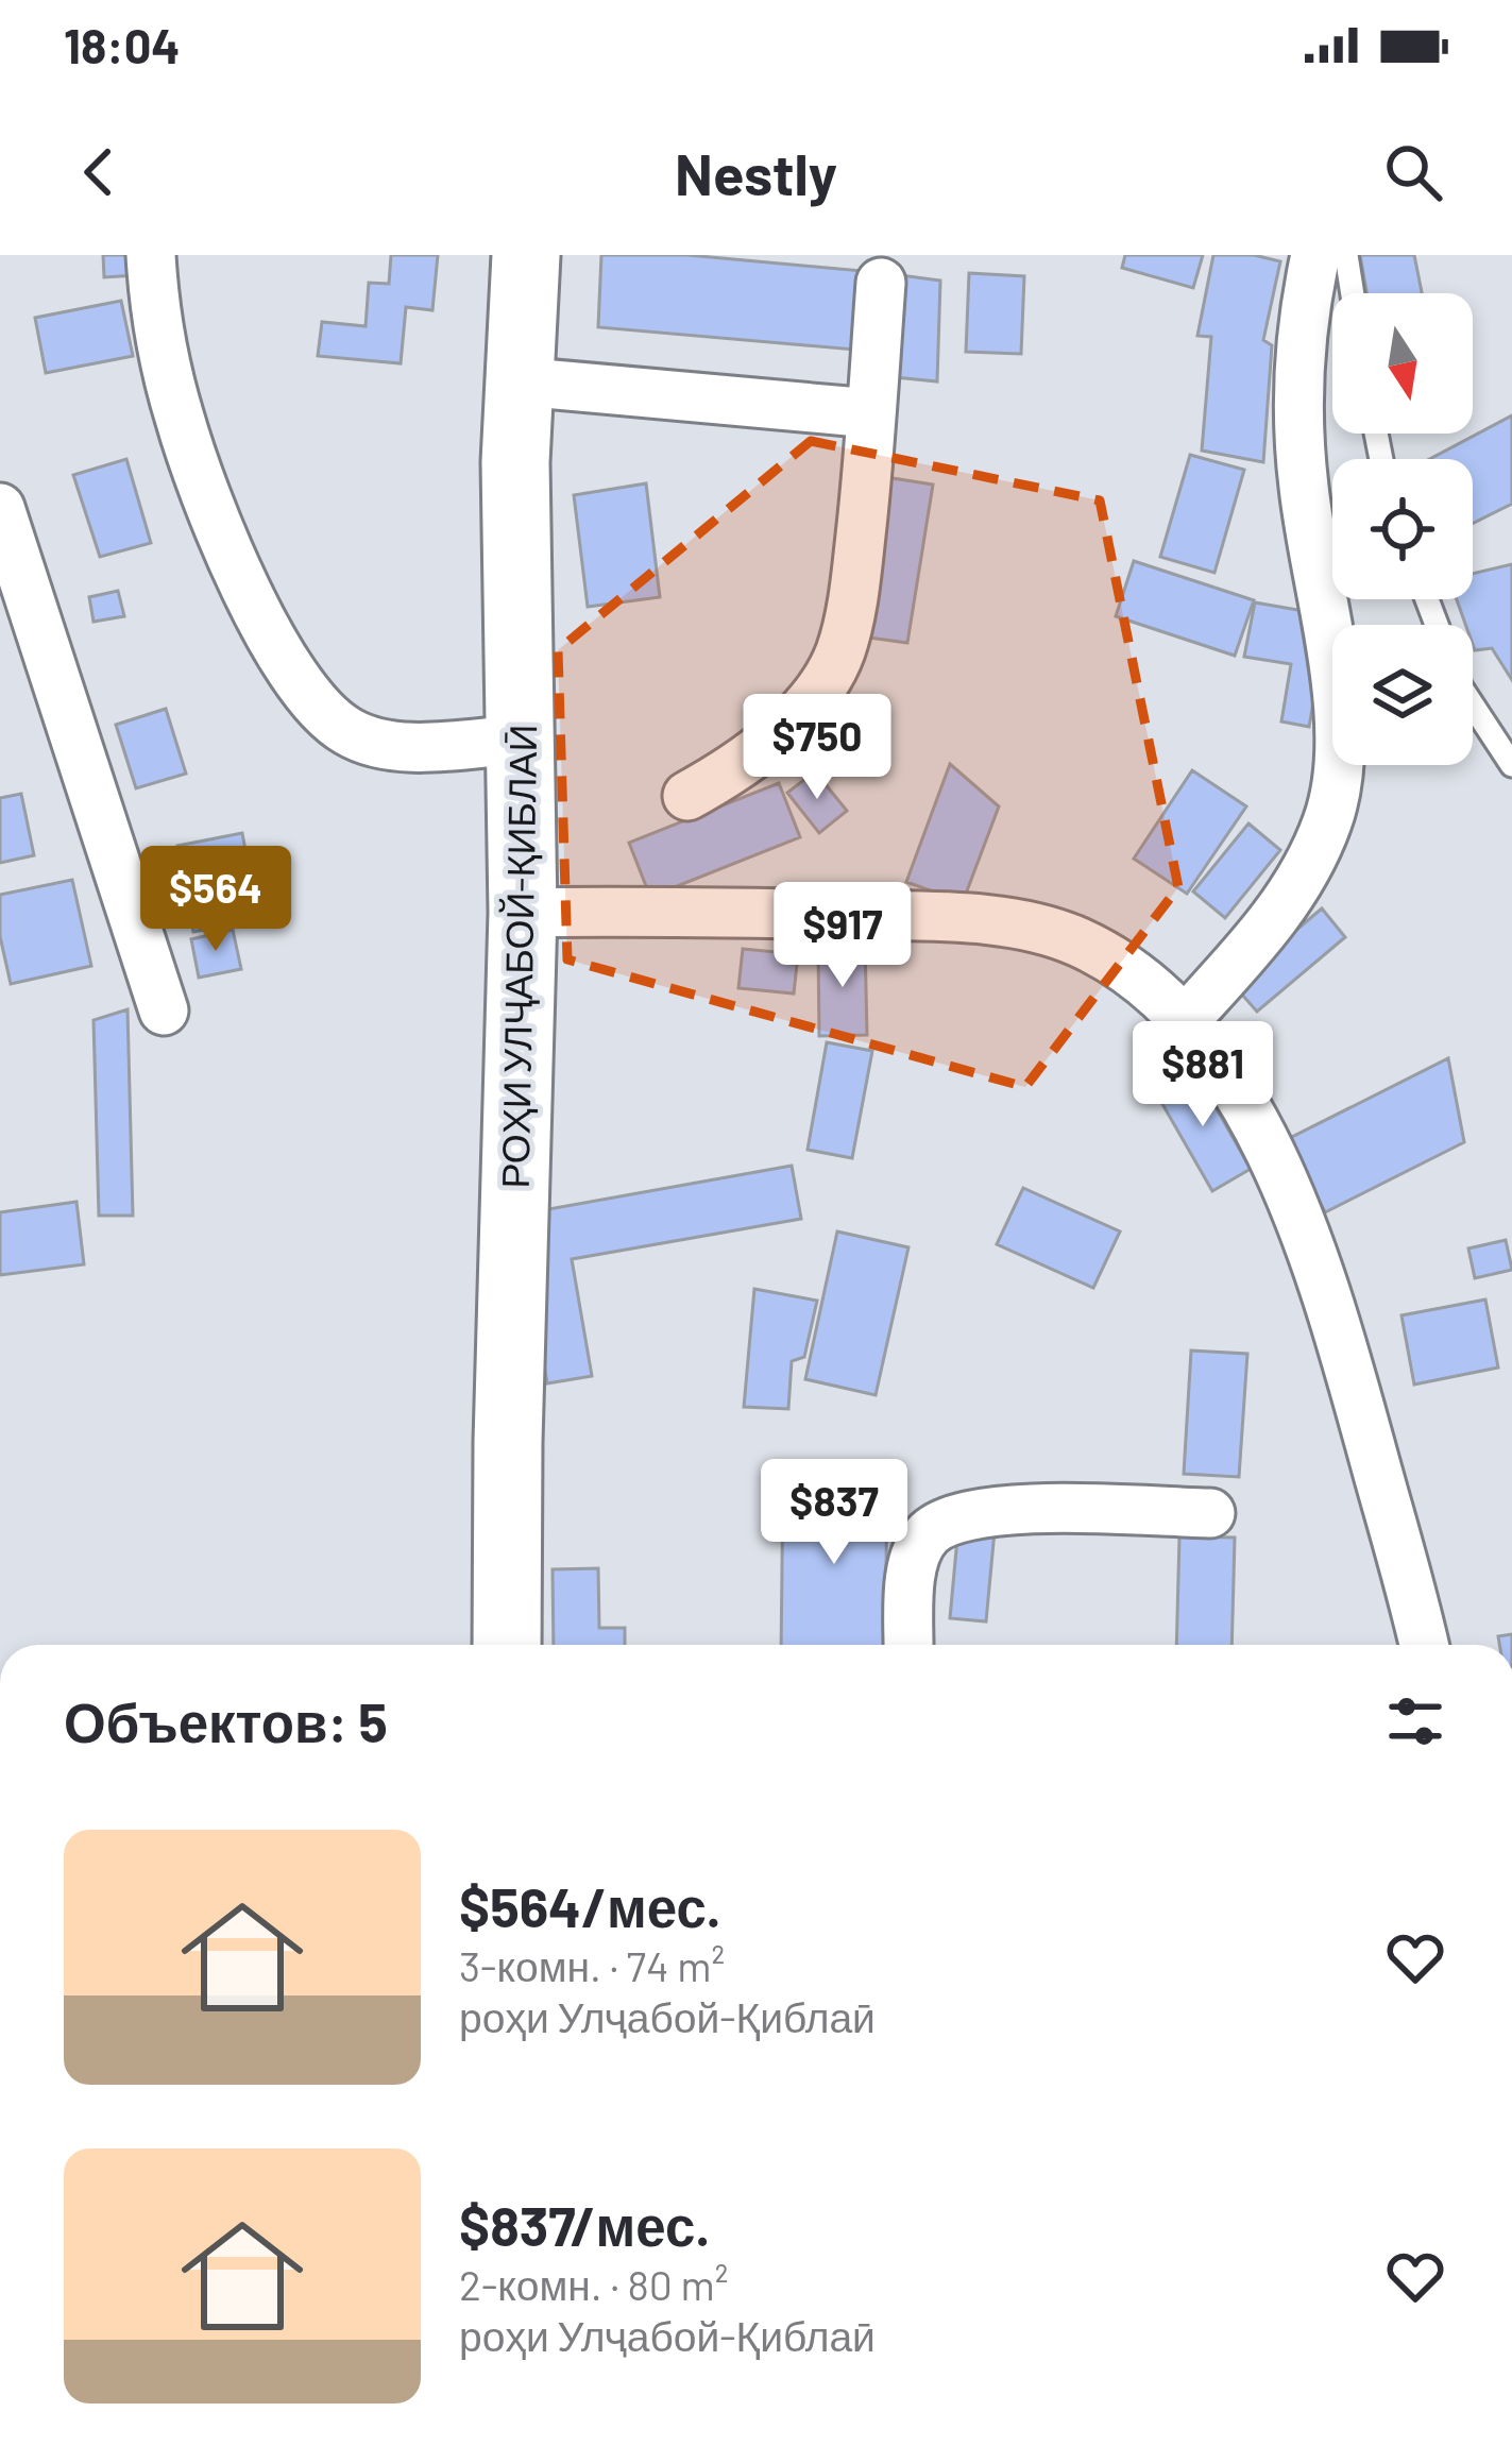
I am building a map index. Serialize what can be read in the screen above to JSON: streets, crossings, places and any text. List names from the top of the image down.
{
  "streets": {
    "street": ["РОҲИ УЛҶАБОЙ-ҚИБЛАӢ"]
  },
  "north": "bottom",
  "page": {
    "status": "18:04",
    "header": "Nestly",
    "price": [
      "$750",
      "$564",
      "$917",
      "$881",
      "$837"
    ],
    "heading": "Объектов: 5",
    "list": [
      {
        "name": "$564/мес.",
        "note": "3-комн. · 74 m² · роҳи Улҷабой-Қиблаӣ"
      },
      {
        "name": "$837/мес.",
        "note": "2-комн. · 80 m² · роҳи Улҷабой-Қиблаӣ"
      }
    ]
  }
}
